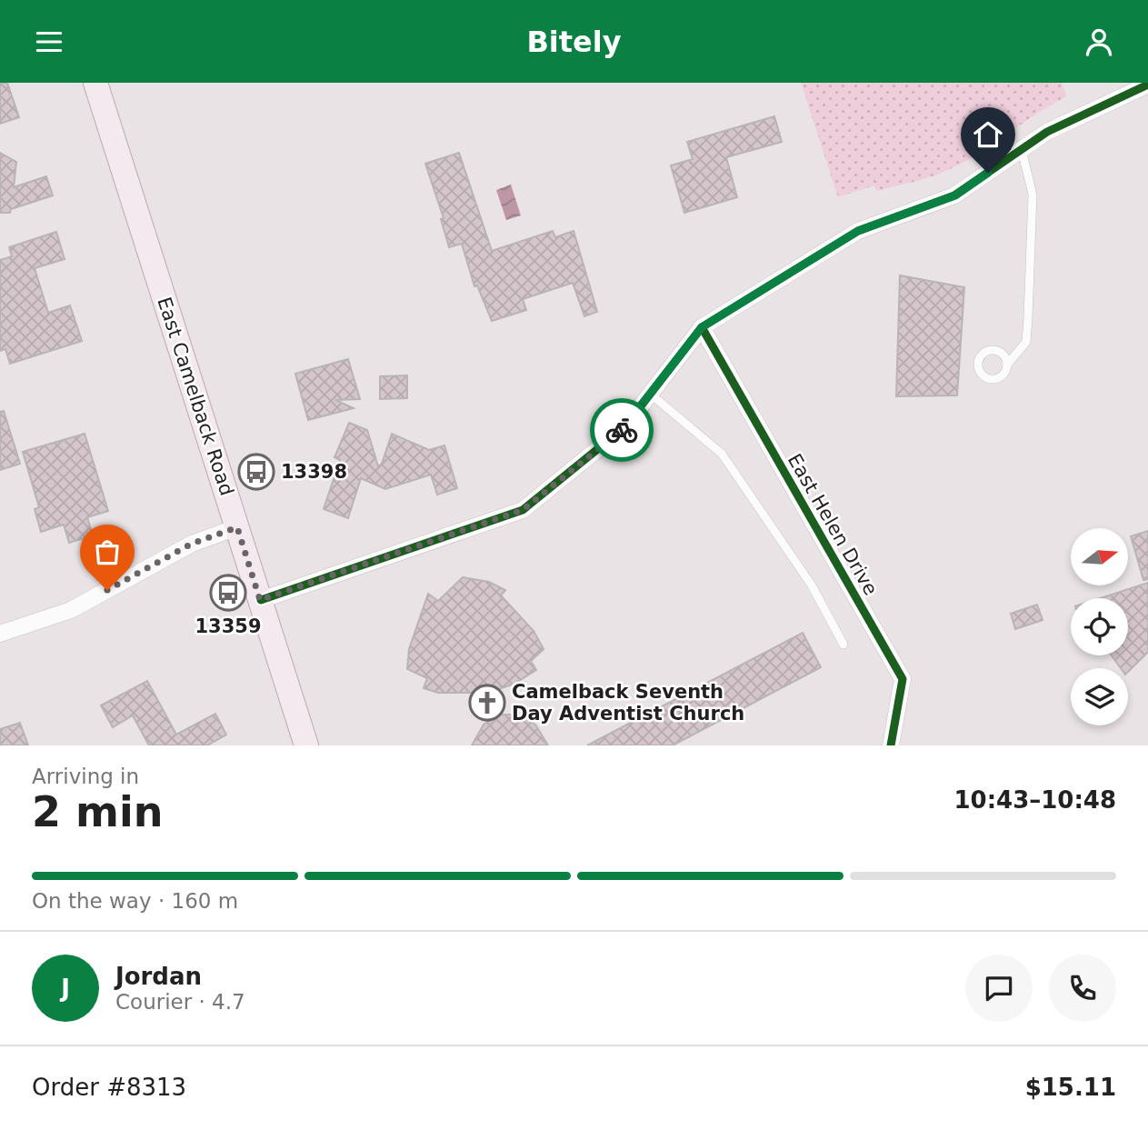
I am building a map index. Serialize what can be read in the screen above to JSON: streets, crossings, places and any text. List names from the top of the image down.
{
  "streets": {
    "main road": ["East Camelback Road"],
    "street": ["East Helen Drive"]
  },
  "places": {
    "bus stop": ["13398", "13359"],
    "church": ["Camelback Seventh Day Adventist Church"]
  },
  "north": "right",
  "page": {
    "header": "Bitely",
    "heading": ["2 min", "Arriving in", "10:43–10:48"],
    "panel": [
      "Jordan",
      "Courier · 4.7",
      "Order #8313",
      "$15.11"
    ],
    "bar": "On the way · 160 m",
    "round": "J"
  }
}
